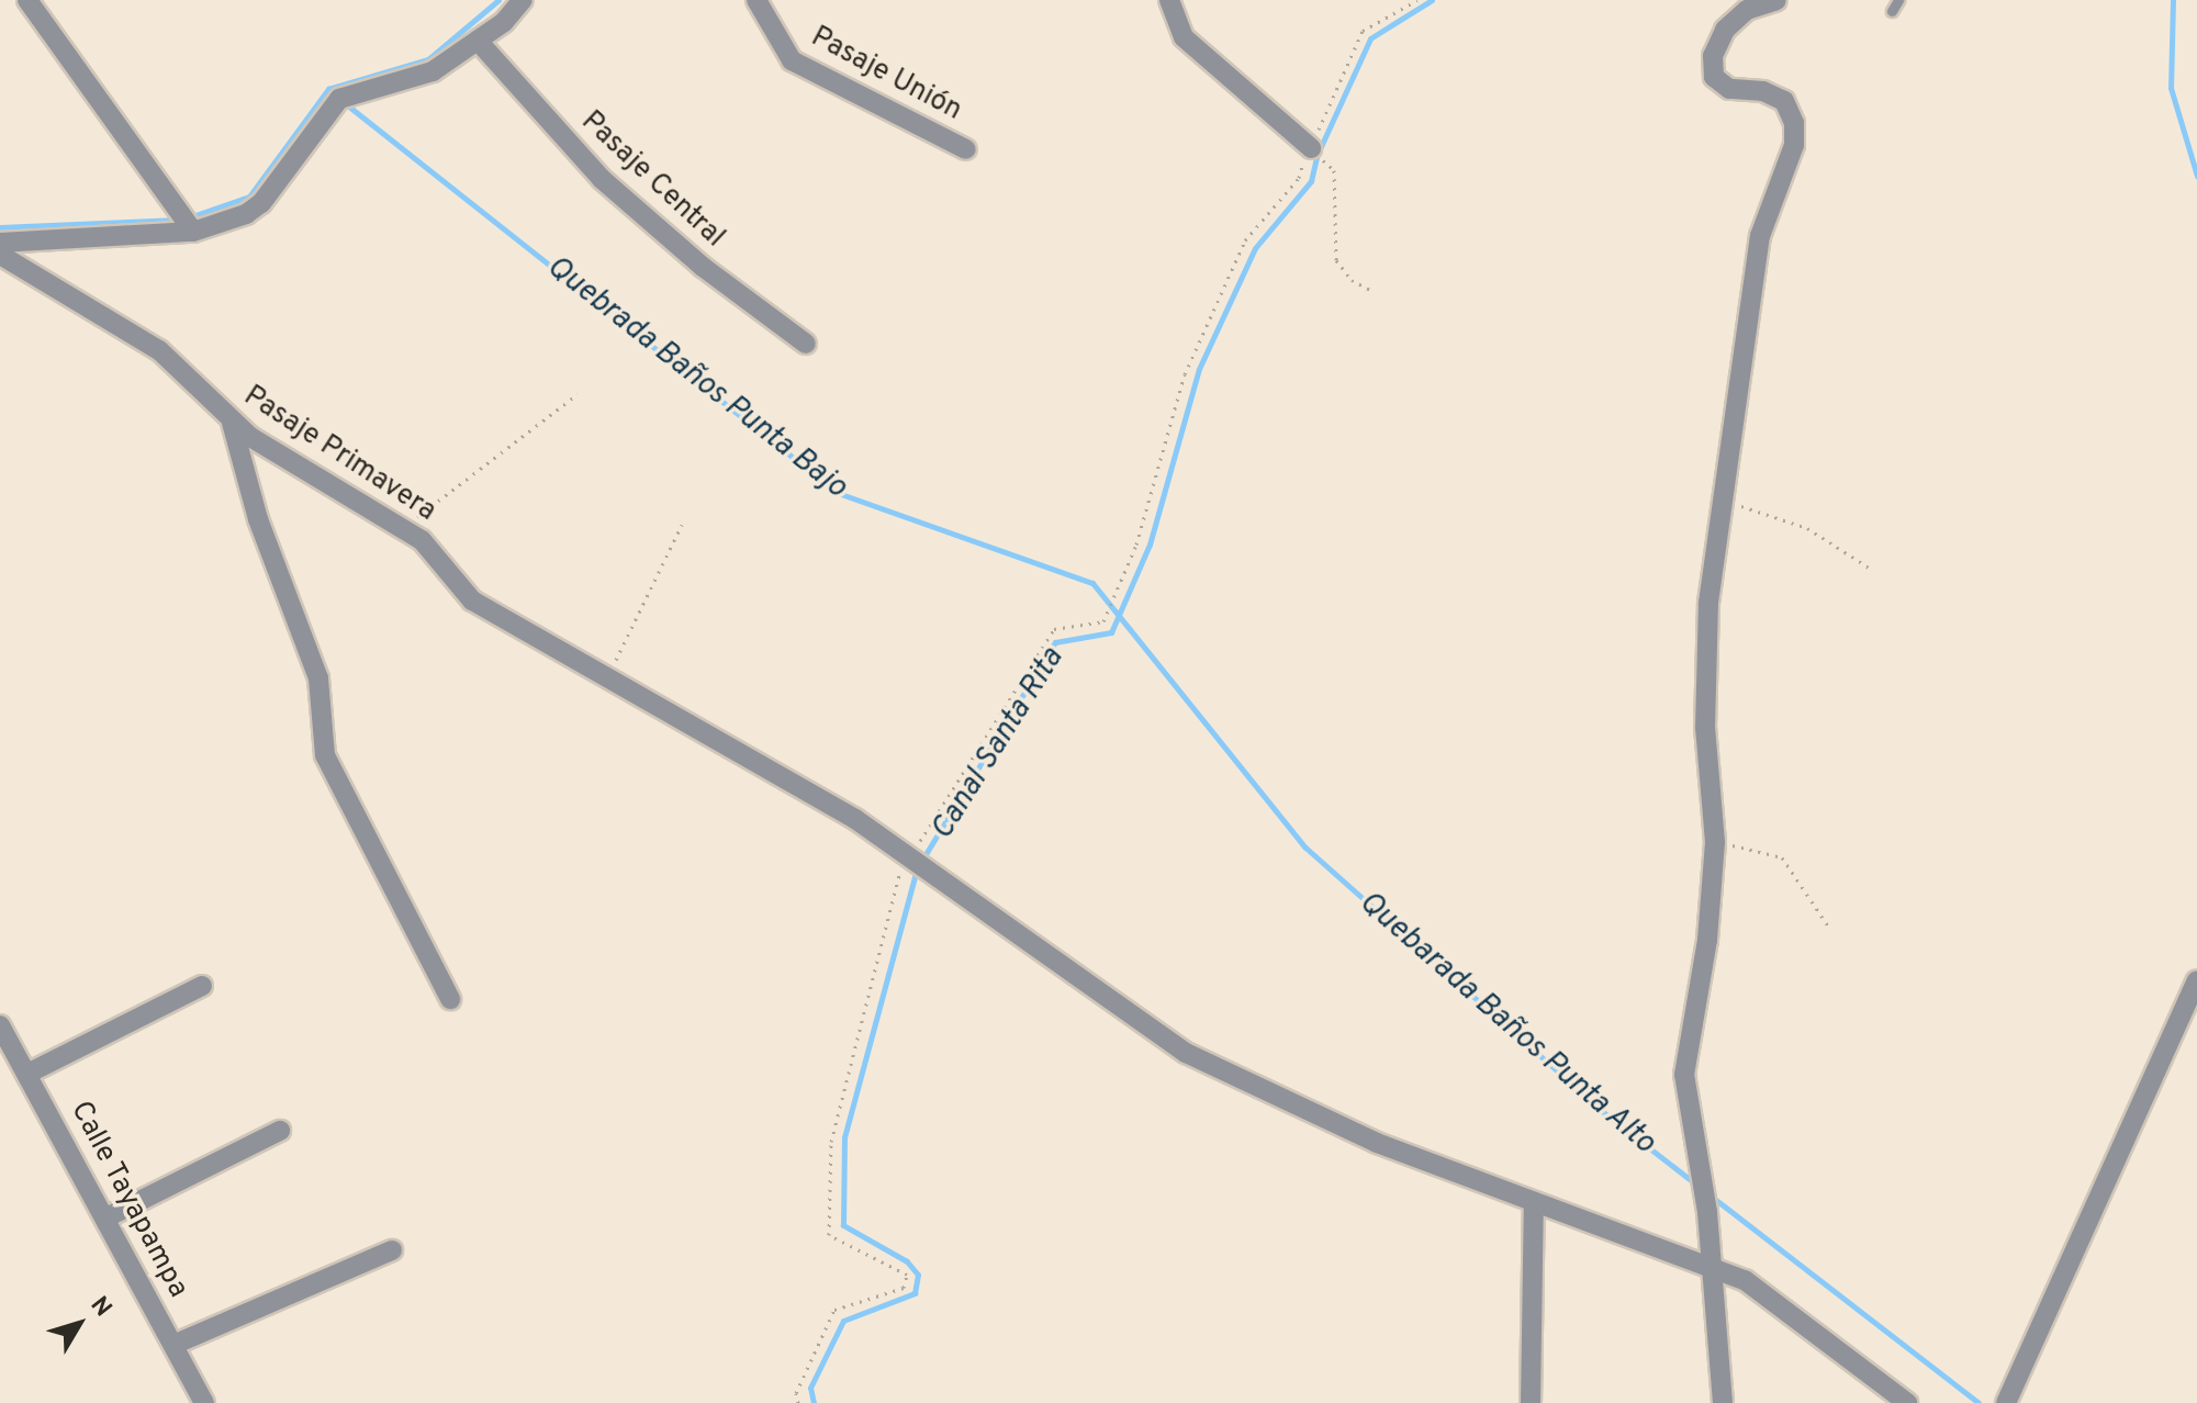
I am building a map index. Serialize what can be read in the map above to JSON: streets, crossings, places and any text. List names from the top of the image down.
{
  "streets": {
    "street": [
      "Pasaje Unión",
      "Pasaje Central",
      "Pasaje Primavera",
      "Calle Tayapampa"
    ]
  },
  "water": ["Quebrada Baños Punta Bajo", "Canal Santa Rita", "Quebarada Baños Punta Alto"],
  "north": "top right"
}
